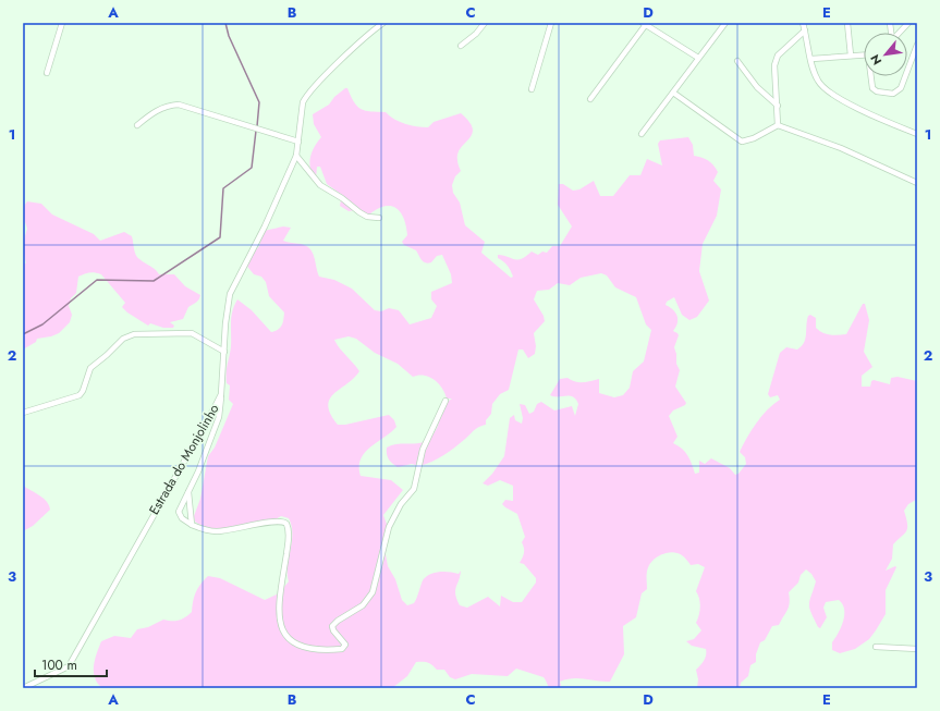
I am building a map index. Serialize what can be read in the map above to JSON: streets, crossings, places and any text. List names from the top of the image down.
{
  "streets": {
    "street": ["Estrada do Monjolinho"]
  },
  "scale_bar": "100 m",
  "north": "bottom left",
  "grid": {
    "columns": [
      "A",
      "B",
      "C",
      "D",
      "E"
    ],
    "rows": ["1", "2", "3"]
  }
}
